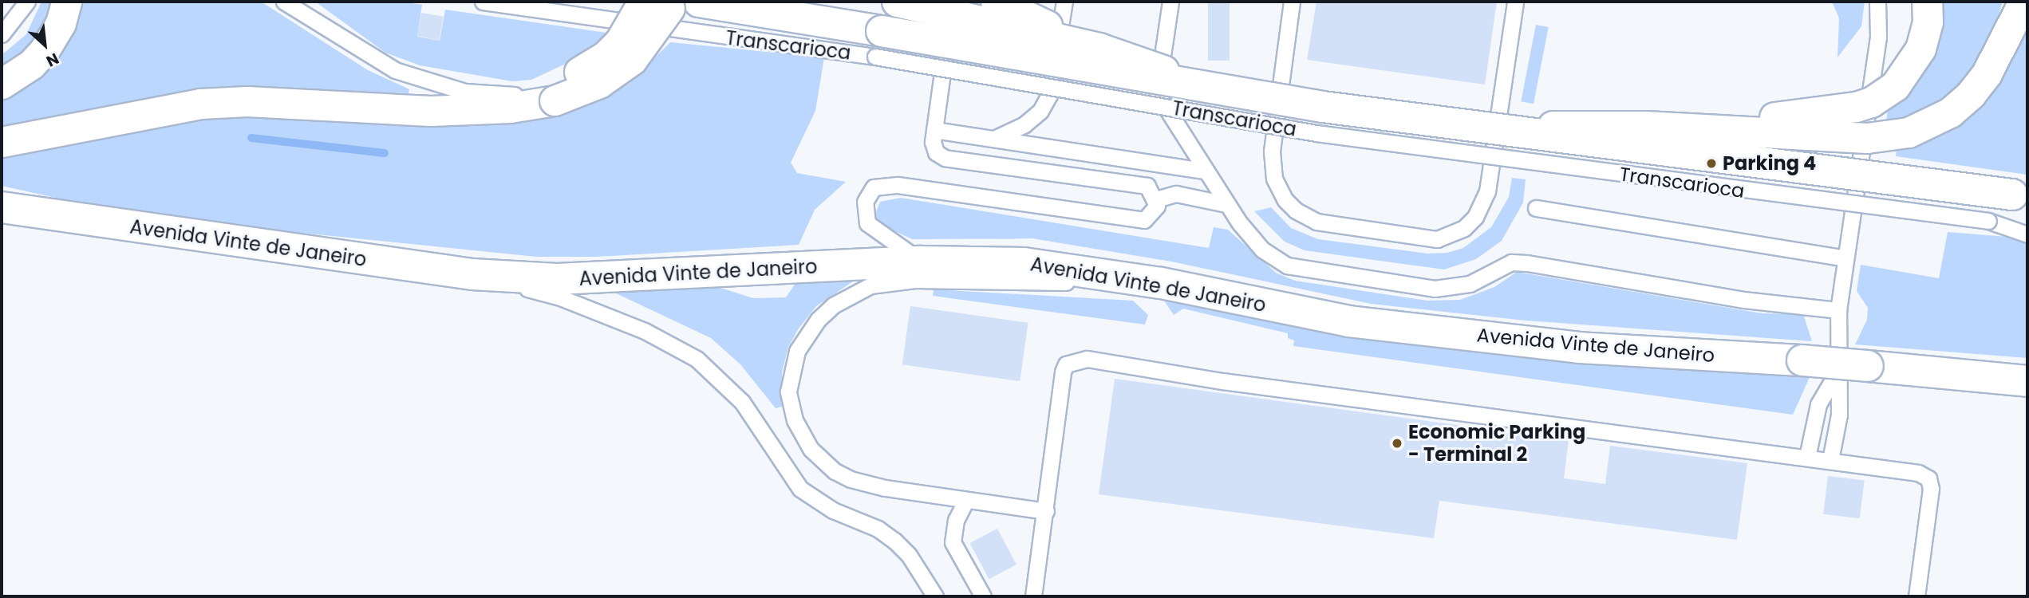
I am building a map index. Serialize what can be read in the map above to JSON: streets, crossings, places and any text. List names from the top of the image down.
{
  "streets": {
    "street": ["Avenida Vinte de Janeiro"],
    "lane": ["Transcarioca"]
  },
  "places": ["Parking 4", "Economic Parking - Terminal 2"],
  "north": "bottom right"
}
